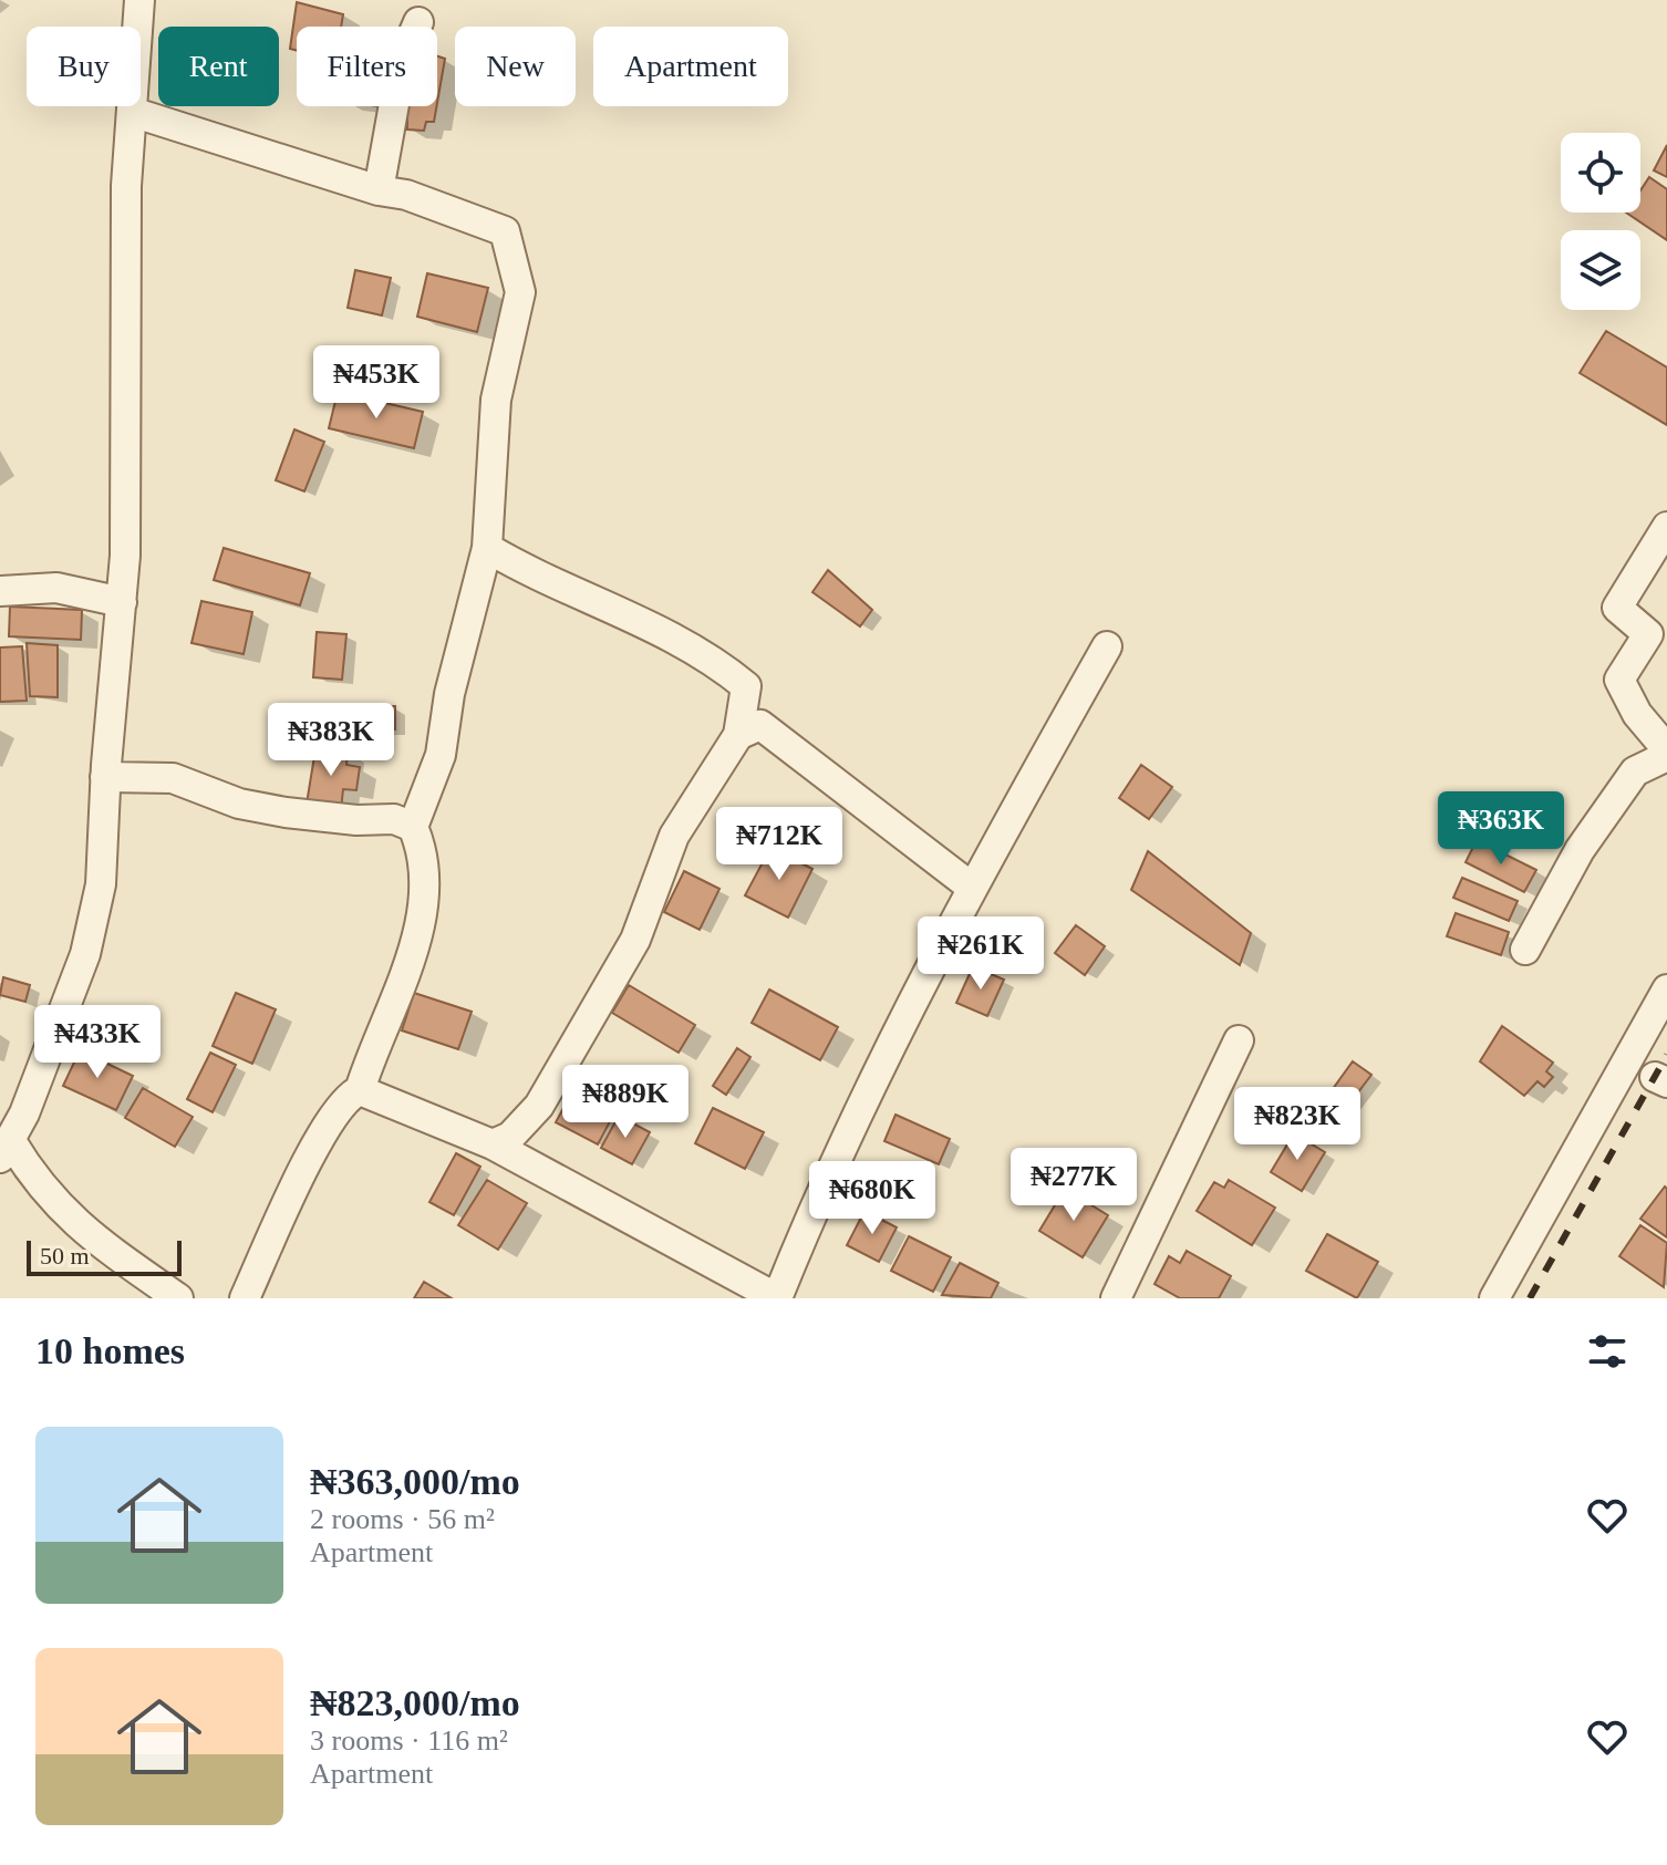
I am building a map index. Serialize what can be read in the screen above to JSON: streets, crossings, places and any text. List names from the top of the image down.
{
  "scale_bar": "50 m",
  "page": {
    "chip": [
      "Buy",
      "Rent",
      "Filters",
      "New",
      "Apartment"
    ],
    "price": [
      "₦453K",
      "₦383K",
      "₦363K",
      "₦712K",
      "₦261K",
      "₦433K",
      "₦889K",
      "₦823K",
      "₦277K",
      "₦680K"
    ],
    "scale": "50 m",
    "heading": "10 homes",
    "list": [
      {
        "name": "₦363,000/mo",
        "note": "2 rooms · 56 m² · Apartment"
      },
      {
        "name": "₦823,000/mo",
        "note": "3 rooms · 116 m² · Apartment"
      }
    ]
  }
}
